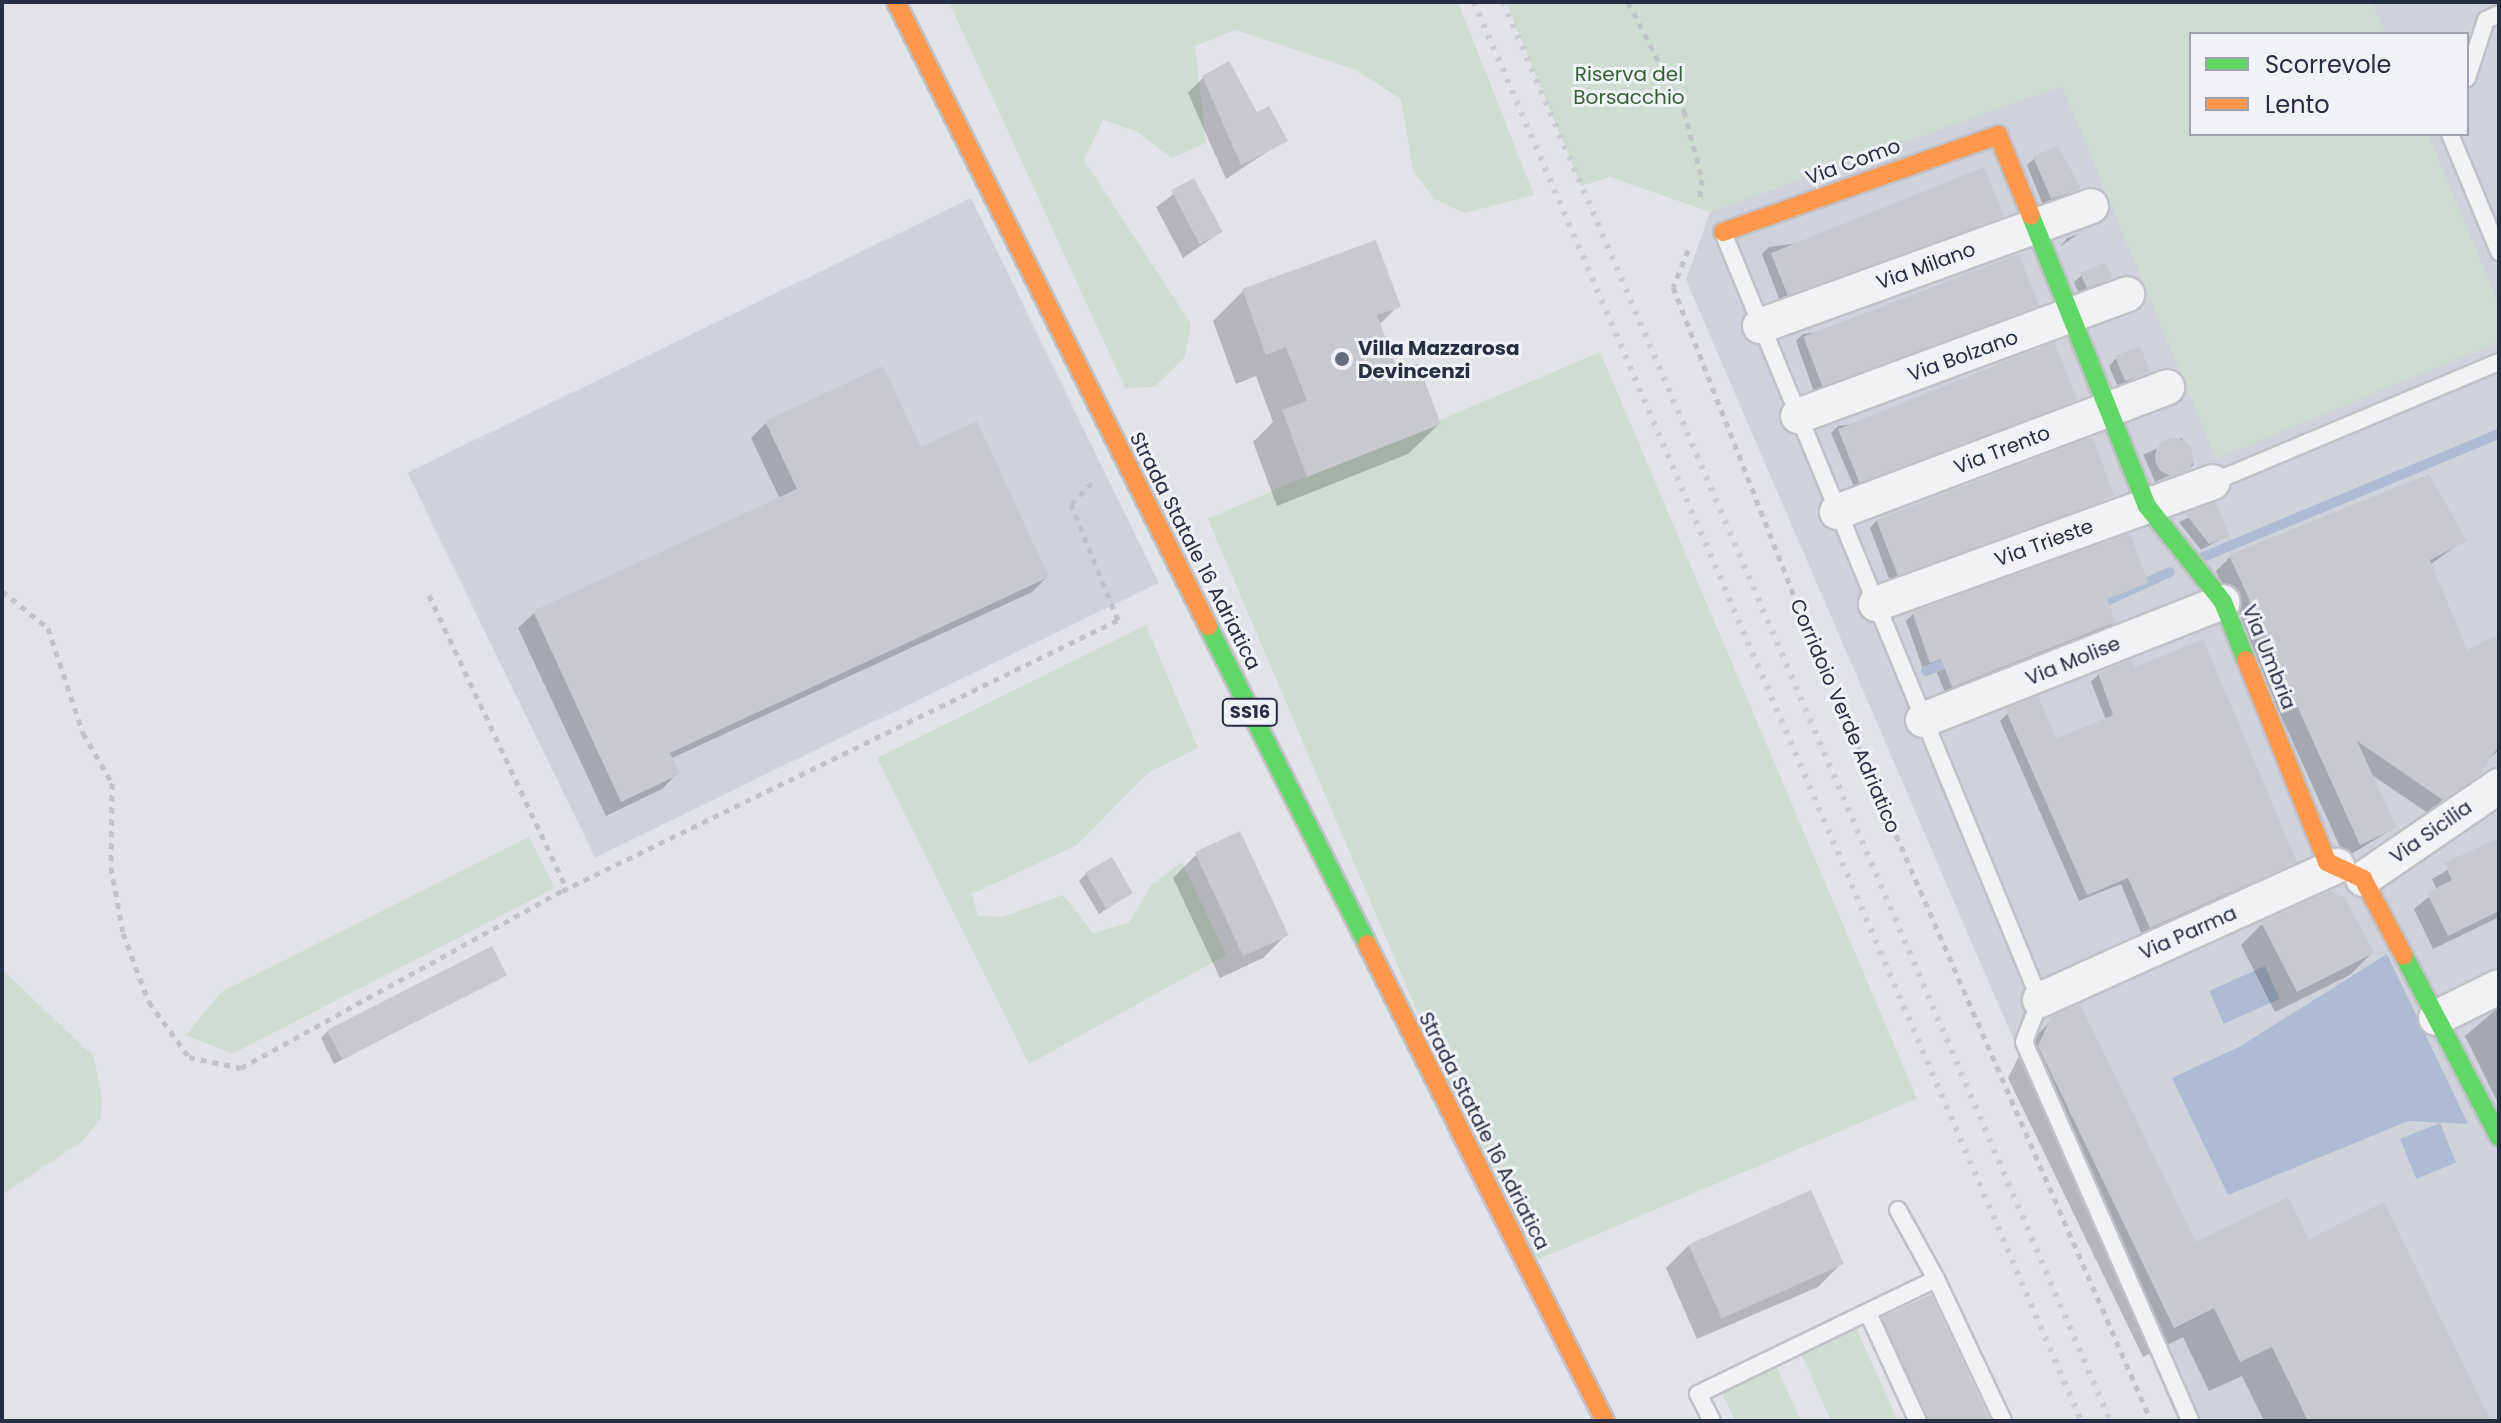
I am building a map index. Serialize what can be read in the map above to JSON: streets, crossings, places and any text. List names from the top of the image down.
{
  "streets": {
    "main road": [
      "Via Como",
      "Strada Statale 16 Adriatica",
      "Via Umbria",
      "SS16"
    ],
    "street": [
      "Via Milano",
      "Via Bolzano",
      "Via Trento",
      "Via Trieste",
      "Via Molise",
      "Via Sicilia",
      "Via Parma"
    ],
    "path": ["Corridoio Verde Adriatico"]
  },
  "crossings": [
    ["Via Como", "Via Umbria"],
    ["Via Milano", "Via Umbria"],
    ["Via Bolzano", "Via Umbria"],
    ["Via Trento", "Via Umbria"],
    ["Via Trieste", "Via Umbria"],
    ["Via Umbria", "Via Molise"],
    ["Via Umbria", "Via Sicilia"],
    ["Via Umbria", "Via Parma"],
    ["Via Sicilia", "Via Parma"]
  ],
  "parks": ["Riserva del Borsacchio"],
  "places": ["Villa Mazzarosa Devincenzi"],
  "legend": ["Scorrevole", "Lento"]
}
